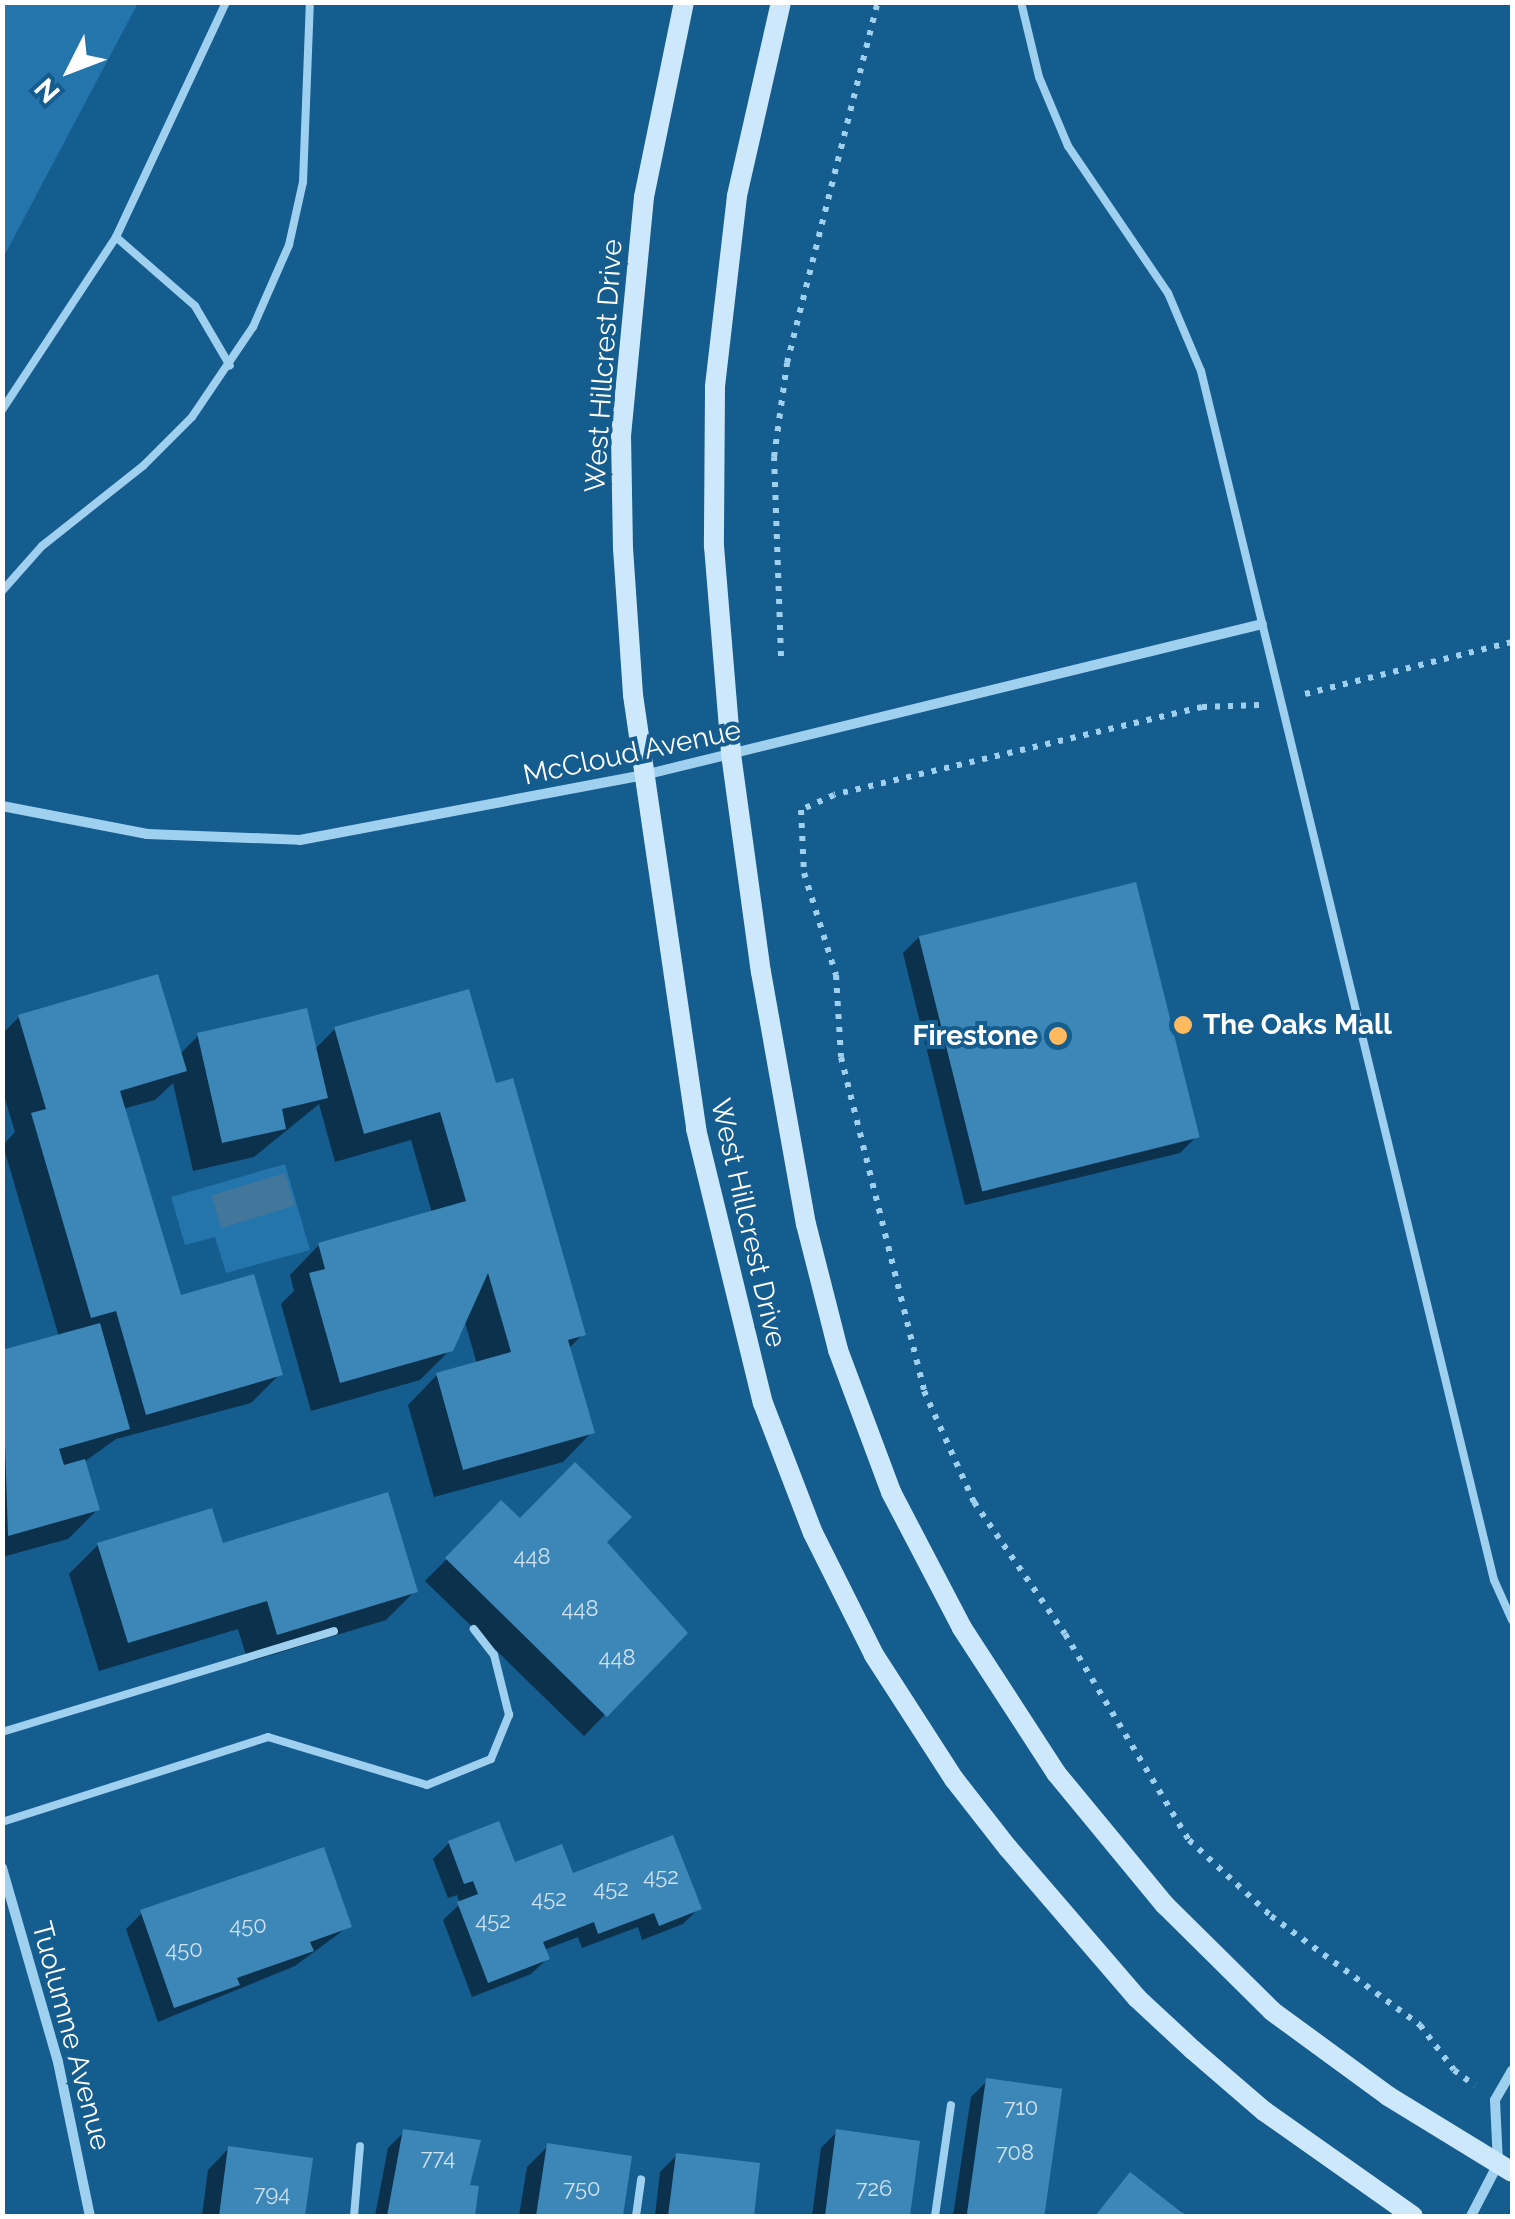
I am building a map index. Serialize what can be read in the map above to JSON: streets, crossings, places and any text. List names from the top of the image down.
{
  "streets": {
    "main road": ["West Hillcrest Drive"],
    "street": ["McCloud Avenue", "Tuolumne Avenue"]
  },
  "crossings": [
    ["West Hillcrest Drive", "McCloud Avenue"]
  ],
  "places": ["The Oaks Mall", "Firestone"],
  "house_numbers": [
    "448",
    "448",
    "448",
    "452",
    "452",
    "452",
    "452",
    "450",
    "450",
    "710",
    "708",
    "774",
    "750",
    "726",
    "794"
  ],
  "north": "bottom left"
}
